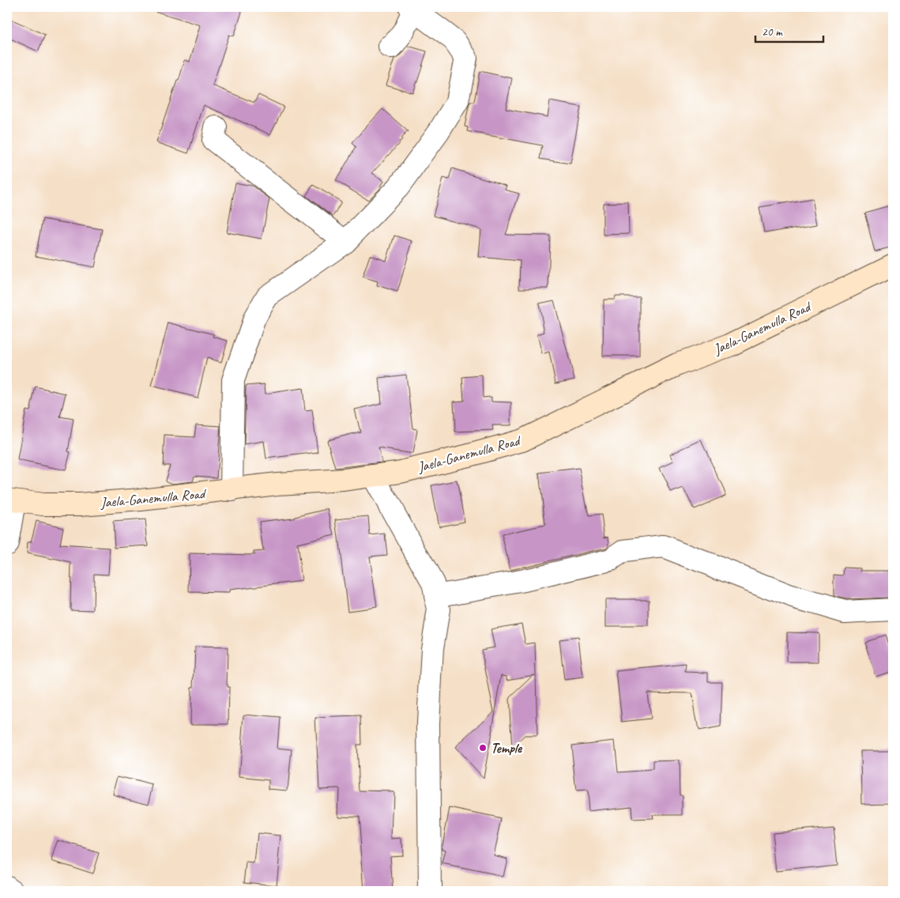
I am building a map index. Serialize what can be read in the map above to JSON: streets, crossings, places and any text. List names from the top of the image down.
{
  "streets": {
    "main road": ["Jaela-Ganemulla Road"]
  },
  "places": ["Temple"],
  "scale_bar": "20 m"
}
